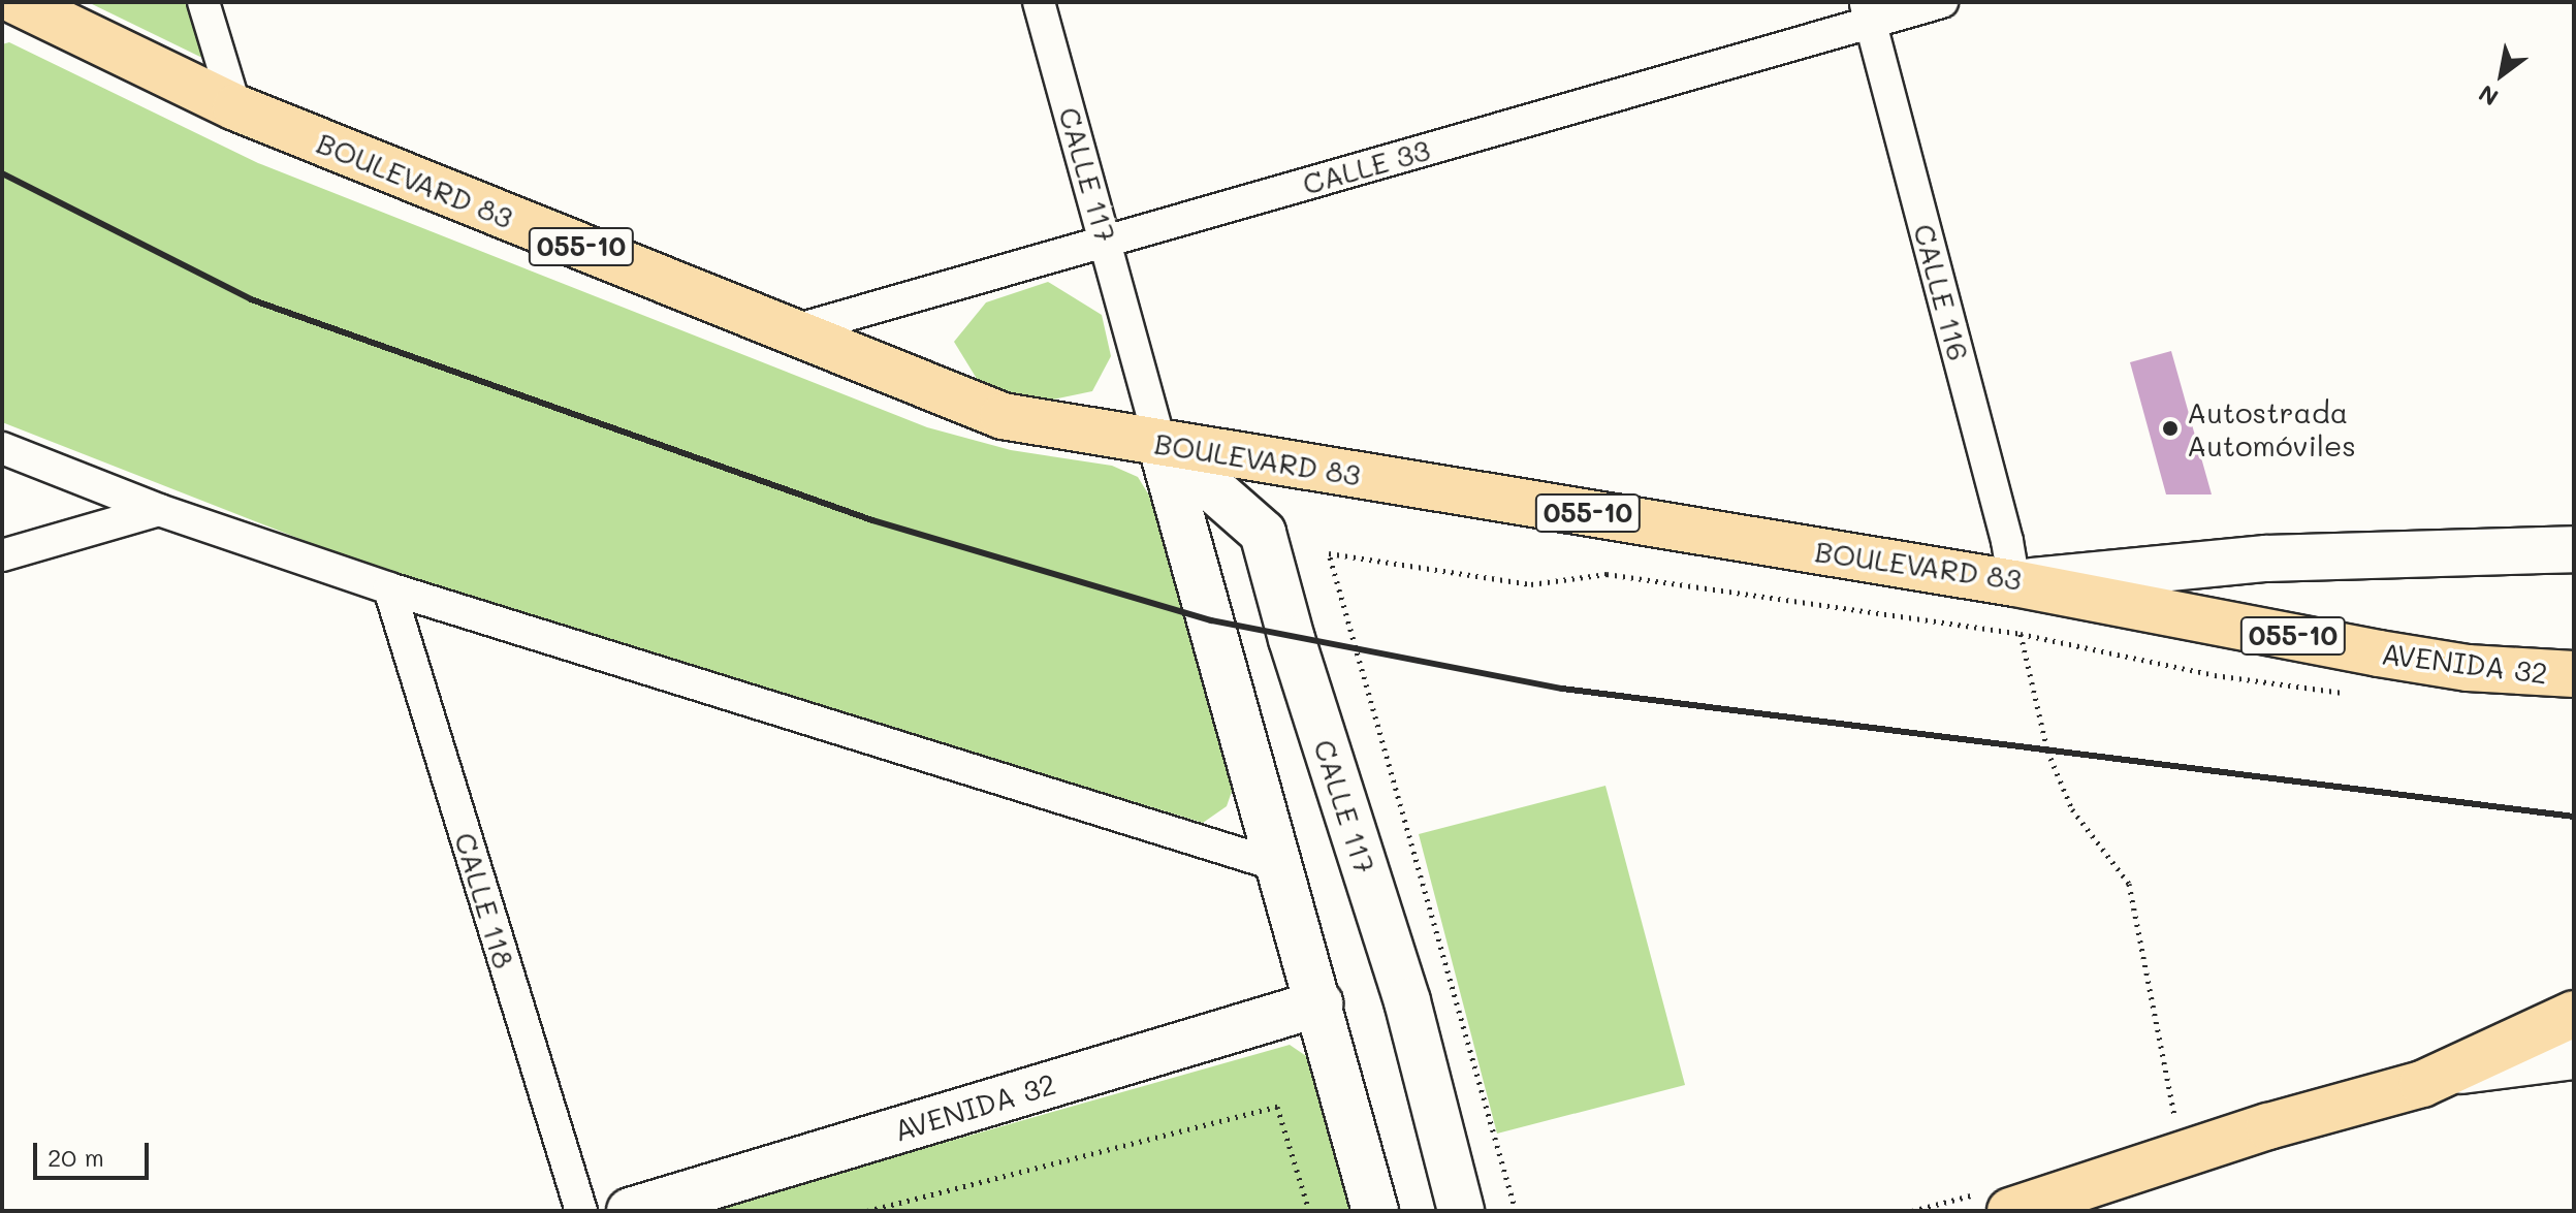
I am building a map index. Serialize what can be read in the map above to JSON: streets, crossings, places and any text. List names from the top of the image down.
{
  "streets": {
    "highway": ["BOULEVARD 83", "055-10", "AVENIDA 32"],
    "street": [
      "CALLE 33",
      "CALLE 117",
      "CALLE 116",
      "CALLE 118"
    ]
  },
  "crossings": [
    ["CALLE 33", "CALLE 117"],
    ["CALLE 33", "BOULEVARD 83"],
    ["CALLE 33", "CALLE 116"],
    ["CALLE 117", "BOULEVARD 83"],
    ["CALLE 117", "AVENIDA 32"],
    ["BOULEVARD 83", "CALLE 116"],
    ["BOULEVARD 83", "AVENIDA 32"],
    ["CALLE 116", "AVENIDA 32"]
  ],
  "places": ["Autostrada Automóviles"],
  "scale_bar": "20 m",
  "north": "bottom left"
}
